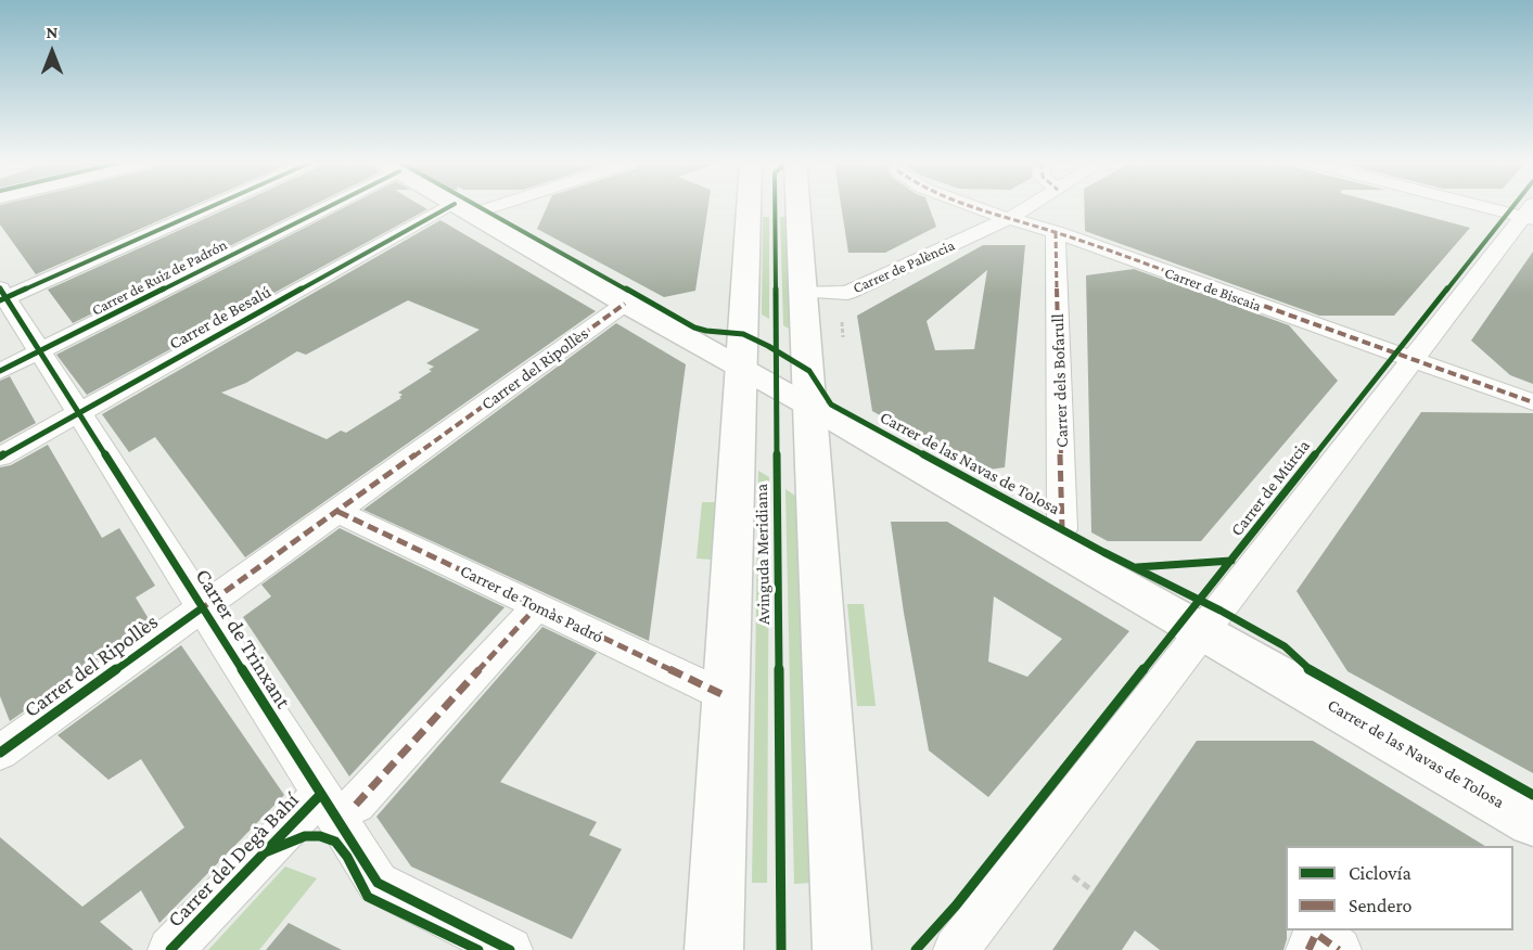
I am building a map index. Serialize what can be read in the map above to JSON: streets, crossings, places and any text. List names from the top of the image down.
{
  "streets": {
    "main road": ["Carrer de las Navas de Tolosa", "Avinguda Meridiana"],
    "street": [
      "Carrer de Palència",
      "Carrer de Ruiz de Padrón",
      "Carrer de Biscaia",
      "Carrer de Besalú",
      "Carrer del Ripollès",
      "Carrer dels Bofarull",
      "Carrer de Múrcia",
      "Carrer de Tomàs Padró",
      "Carrer de Trinxant",
      "Carrer del Degà Bahí"
    ]
  },
  "crossings": [
    ["Carrer de Palència", "Carrer de Biscaia"],
    ["Carrer de Ruiz de Padrón", "Carrer de Trinxant"],
    ["Carrer de Biscaia", "Carrer dels Bofarull"],
    ["Carrer de Biscaia", "Carrer de Múrcia"],
    ["Carrer de Besalú", "Carrer de las Navas de Tolosa"],
    ["Carrer de Besalú", "Carrer de Trinxant"],
    ["Carrer del Ripollès", "Carrer de las Navas de Tolosa"],
    ["Carrer del Ripollès", "Carrer de Tomàs Padró"],
    ["Carrer del Ripollès", "Carrer de Trinxant"],
    ["Carrer de las Navas de Tolosa", "Carrer de Múrcia"],
    ["Carrer de las Navas de Tolosa", "Avinguda Meridiana"],
    ["Avinguda Meridiana", "Carrer de Tomàs Padró"],
    ["Carrer de Tomàs Padró", "Carrer del Degà Bahí"],
    ["Carrer de Trinxant", "Carrer del Degà Bahí"]
  ],
  "legend": ["Ciclovía", "Sendero"],
  "north": "top"
}
